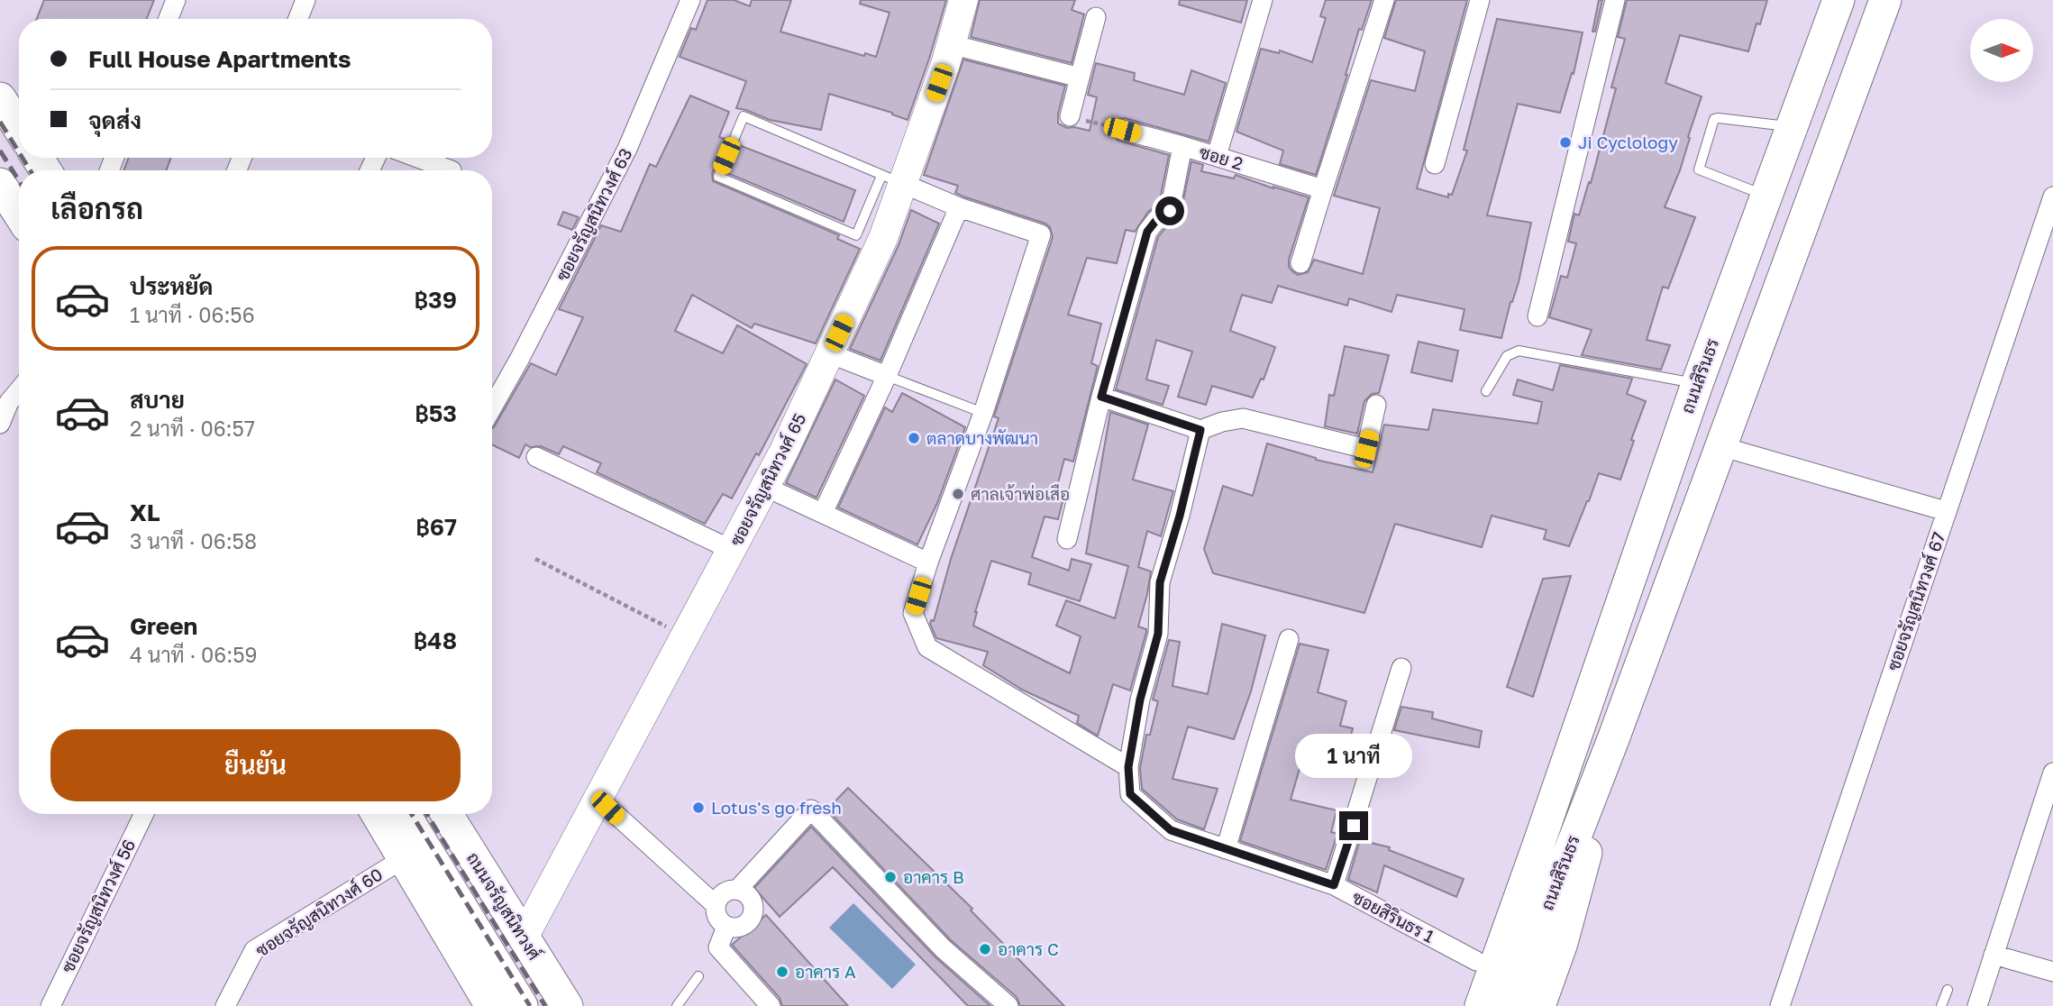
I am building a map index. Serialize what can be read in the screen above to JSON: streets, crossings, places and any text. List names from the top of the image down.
{
  "streets": {
    "main road": ["ถนนสิรินธร", "ถนนจรัญสนิทวงศ์"],
    "street": [
      "ซอย 2",
      "ซอยจรัญสนิทวงศ์ 63",
      "ซอยจรัญสนิทวงศ์ 65",
      "ซอยจรัญสนิทวงศ์ 67",
      "ซอยจรัญสนิทวงศ์ 56",
      "ซอยจรัญสนิทวงศ์ 60",
      "ซอยสิรินธร 1"
    ]
  },
  "crossings": [
    ["ถนนสิรินธร", "ซอยสิรินธร 1"],
    ["ซอยจรัญสนิทวงศ์ 65", "ถนนจรัญสนิทวงศ์"]
  ],
  "places": [
    "Ji Cyclology",
    "ตลาดบางพัฒนา",
    "ศาลเจ้าพ่อเสือ",
    "Lotus's go fresh",
    "อาคาร B",
    "อาคาร C",
    "อาคาร A"
  ],
  "north": "right",
  "page": {
    "banner": ["Full House Apartments", "จุดส่ง"],
    "heading": "เลือกรถ",
    "list": [
      {
        "name": "ประหยัด",
        "note": "1 นาที · 06:56",
        "value": "฿39"
      },
      {
        "name": "สบาย",
        "note": "2 นาที · 06:57",
        "value": "฿53"
      },
      {
        "name": "XL",
        "note": "3 นาที · 06:58",
        "value": "฿67"
      },
      {
        "name": "Green",
        "note": "4 นาที · 06:59",
        "value": "฿48"
      }
    ],
    "buttons": "ยืนยัน",
    "bubble": "1 นาที"
  }
}
